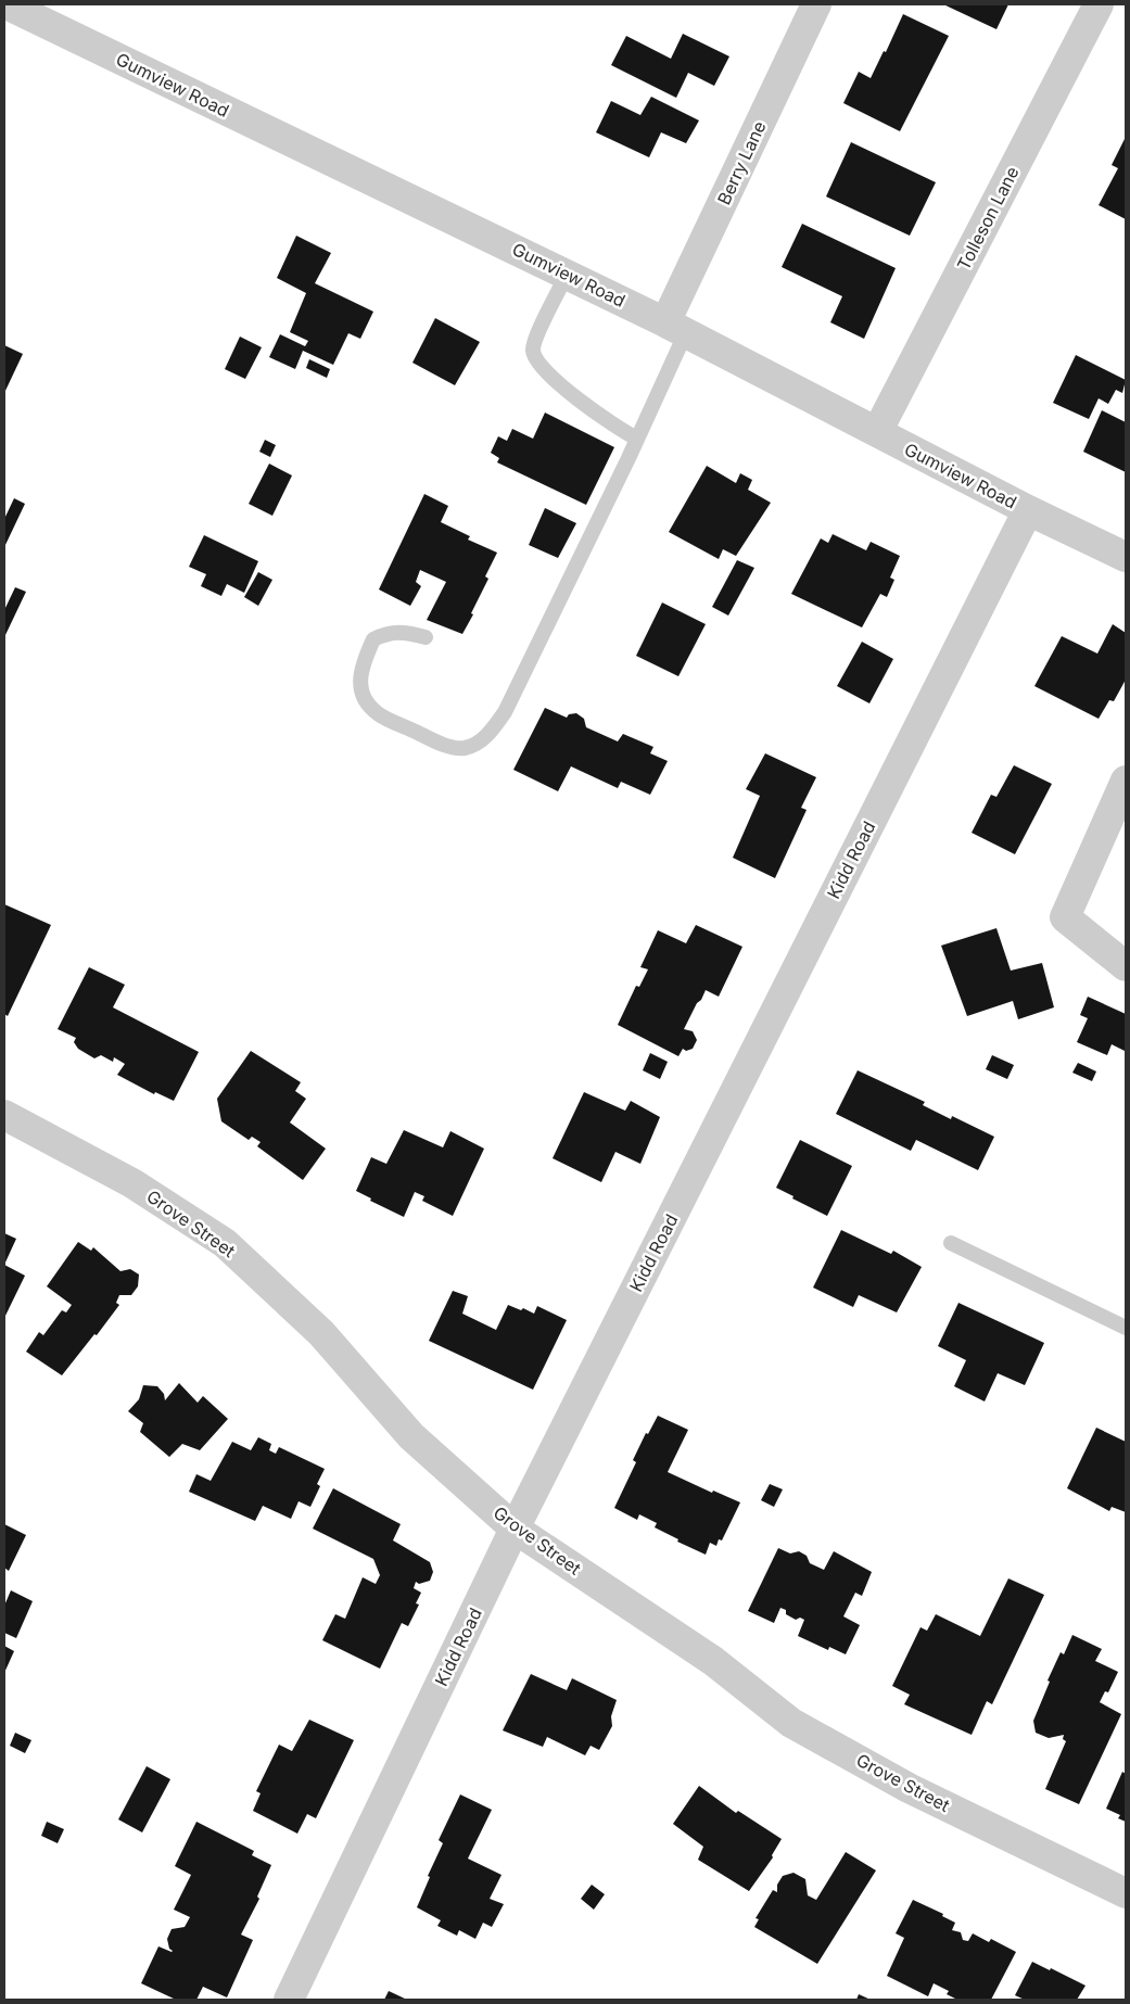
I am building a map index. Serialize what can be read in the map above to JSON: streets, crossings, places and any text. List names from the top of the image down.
{
  "streets": {
    "street": [
      "Gumview Road",
      "Berry Lane",
      "Tolleson Lane",
      "Kidd Road",
      "Grove Street"
    ]
  },
  "crossings": [
    ["Gumview Road", "Berry Lane"],
    ["Gumview Road", "Tolleson Lane"],
    ["Gumview Road", "Kidd Road"],
    ["Kidd Road", "Grove Street"]
  ]
}
